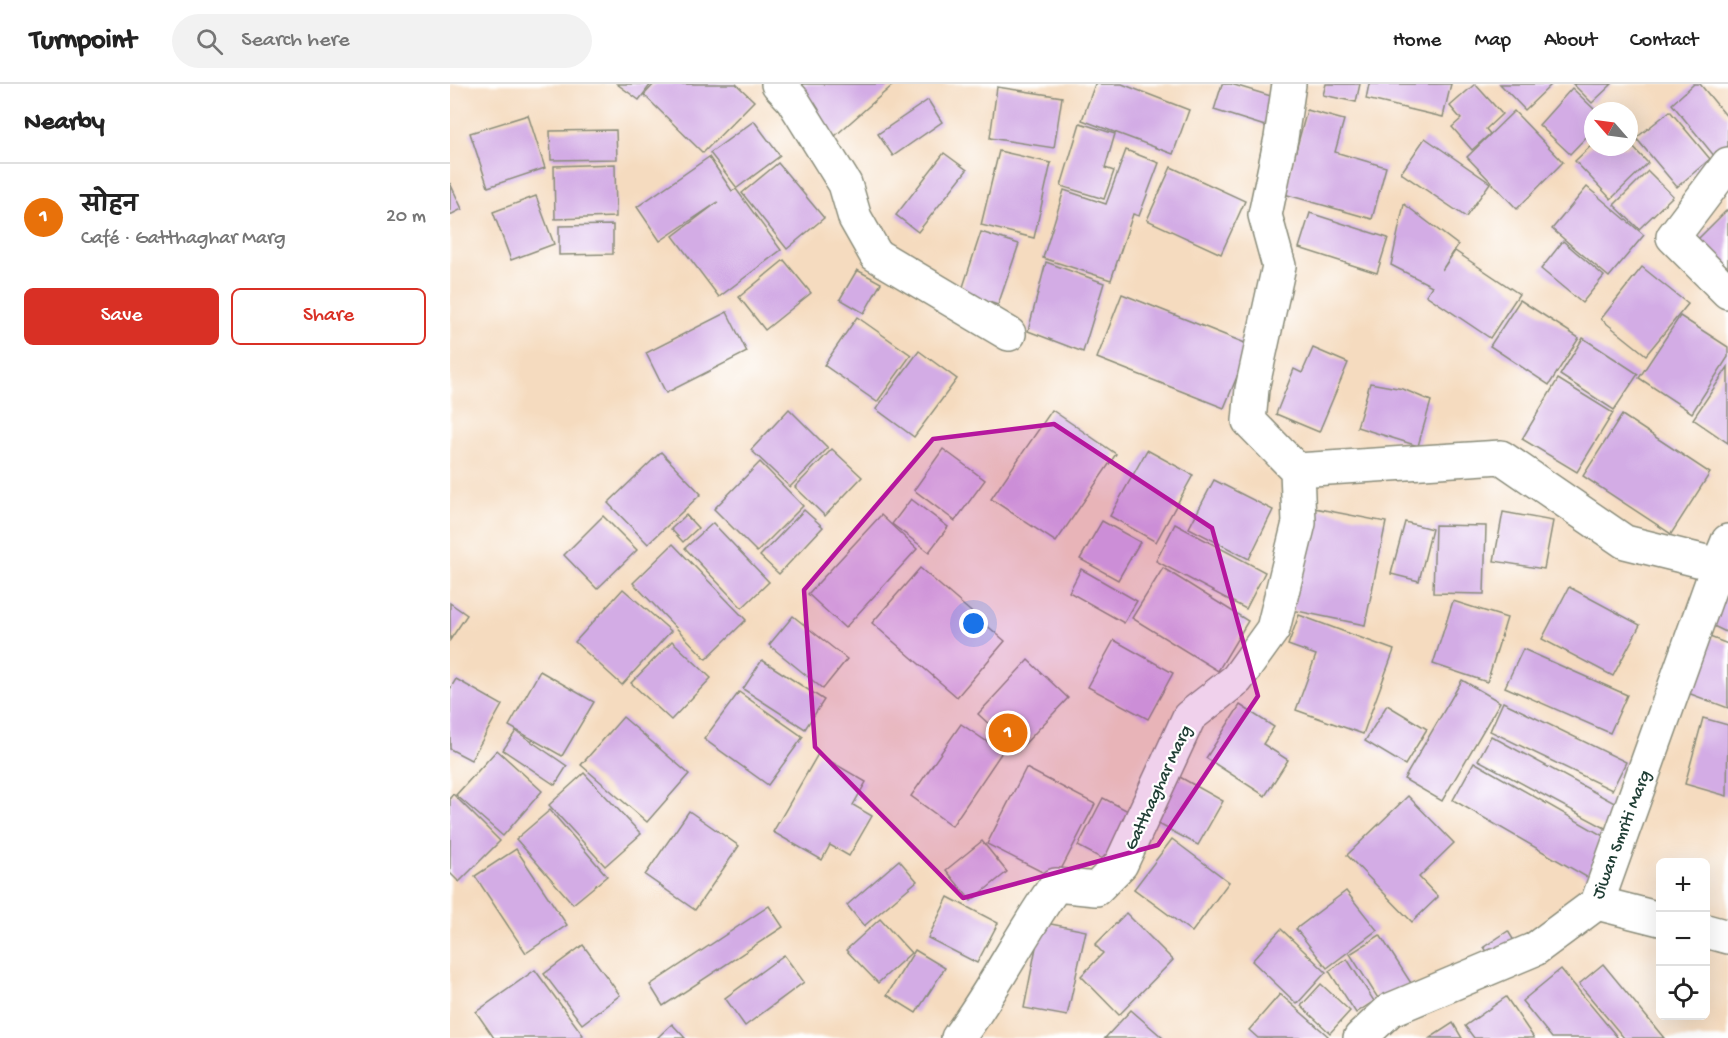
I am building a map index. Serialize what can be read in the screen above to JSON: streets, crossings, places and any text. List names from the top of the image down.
{
  "streets": {
    "street": ["Gatthaghar Marg", "Jiwan Smriti Marg"]
  },
  "north": "top left",
  "page": {
    "header": "Turnpoint",
    "search": "Search here",
    "nav": [
      "Home",
      "Map",
      "About",
      "Contact"
    ],
    "heading": "Nearby",
    "list": [
      {
        "mark": "1",
        "name": "सोहन",
        "note": "Café · Gatthaghar Marg",
        "value": "20 m"
      }
    ],
    "buttons": ["Save", "Share"],
    "pins": "1",
    "map_buttons": ["+", "−"]
  }
}
